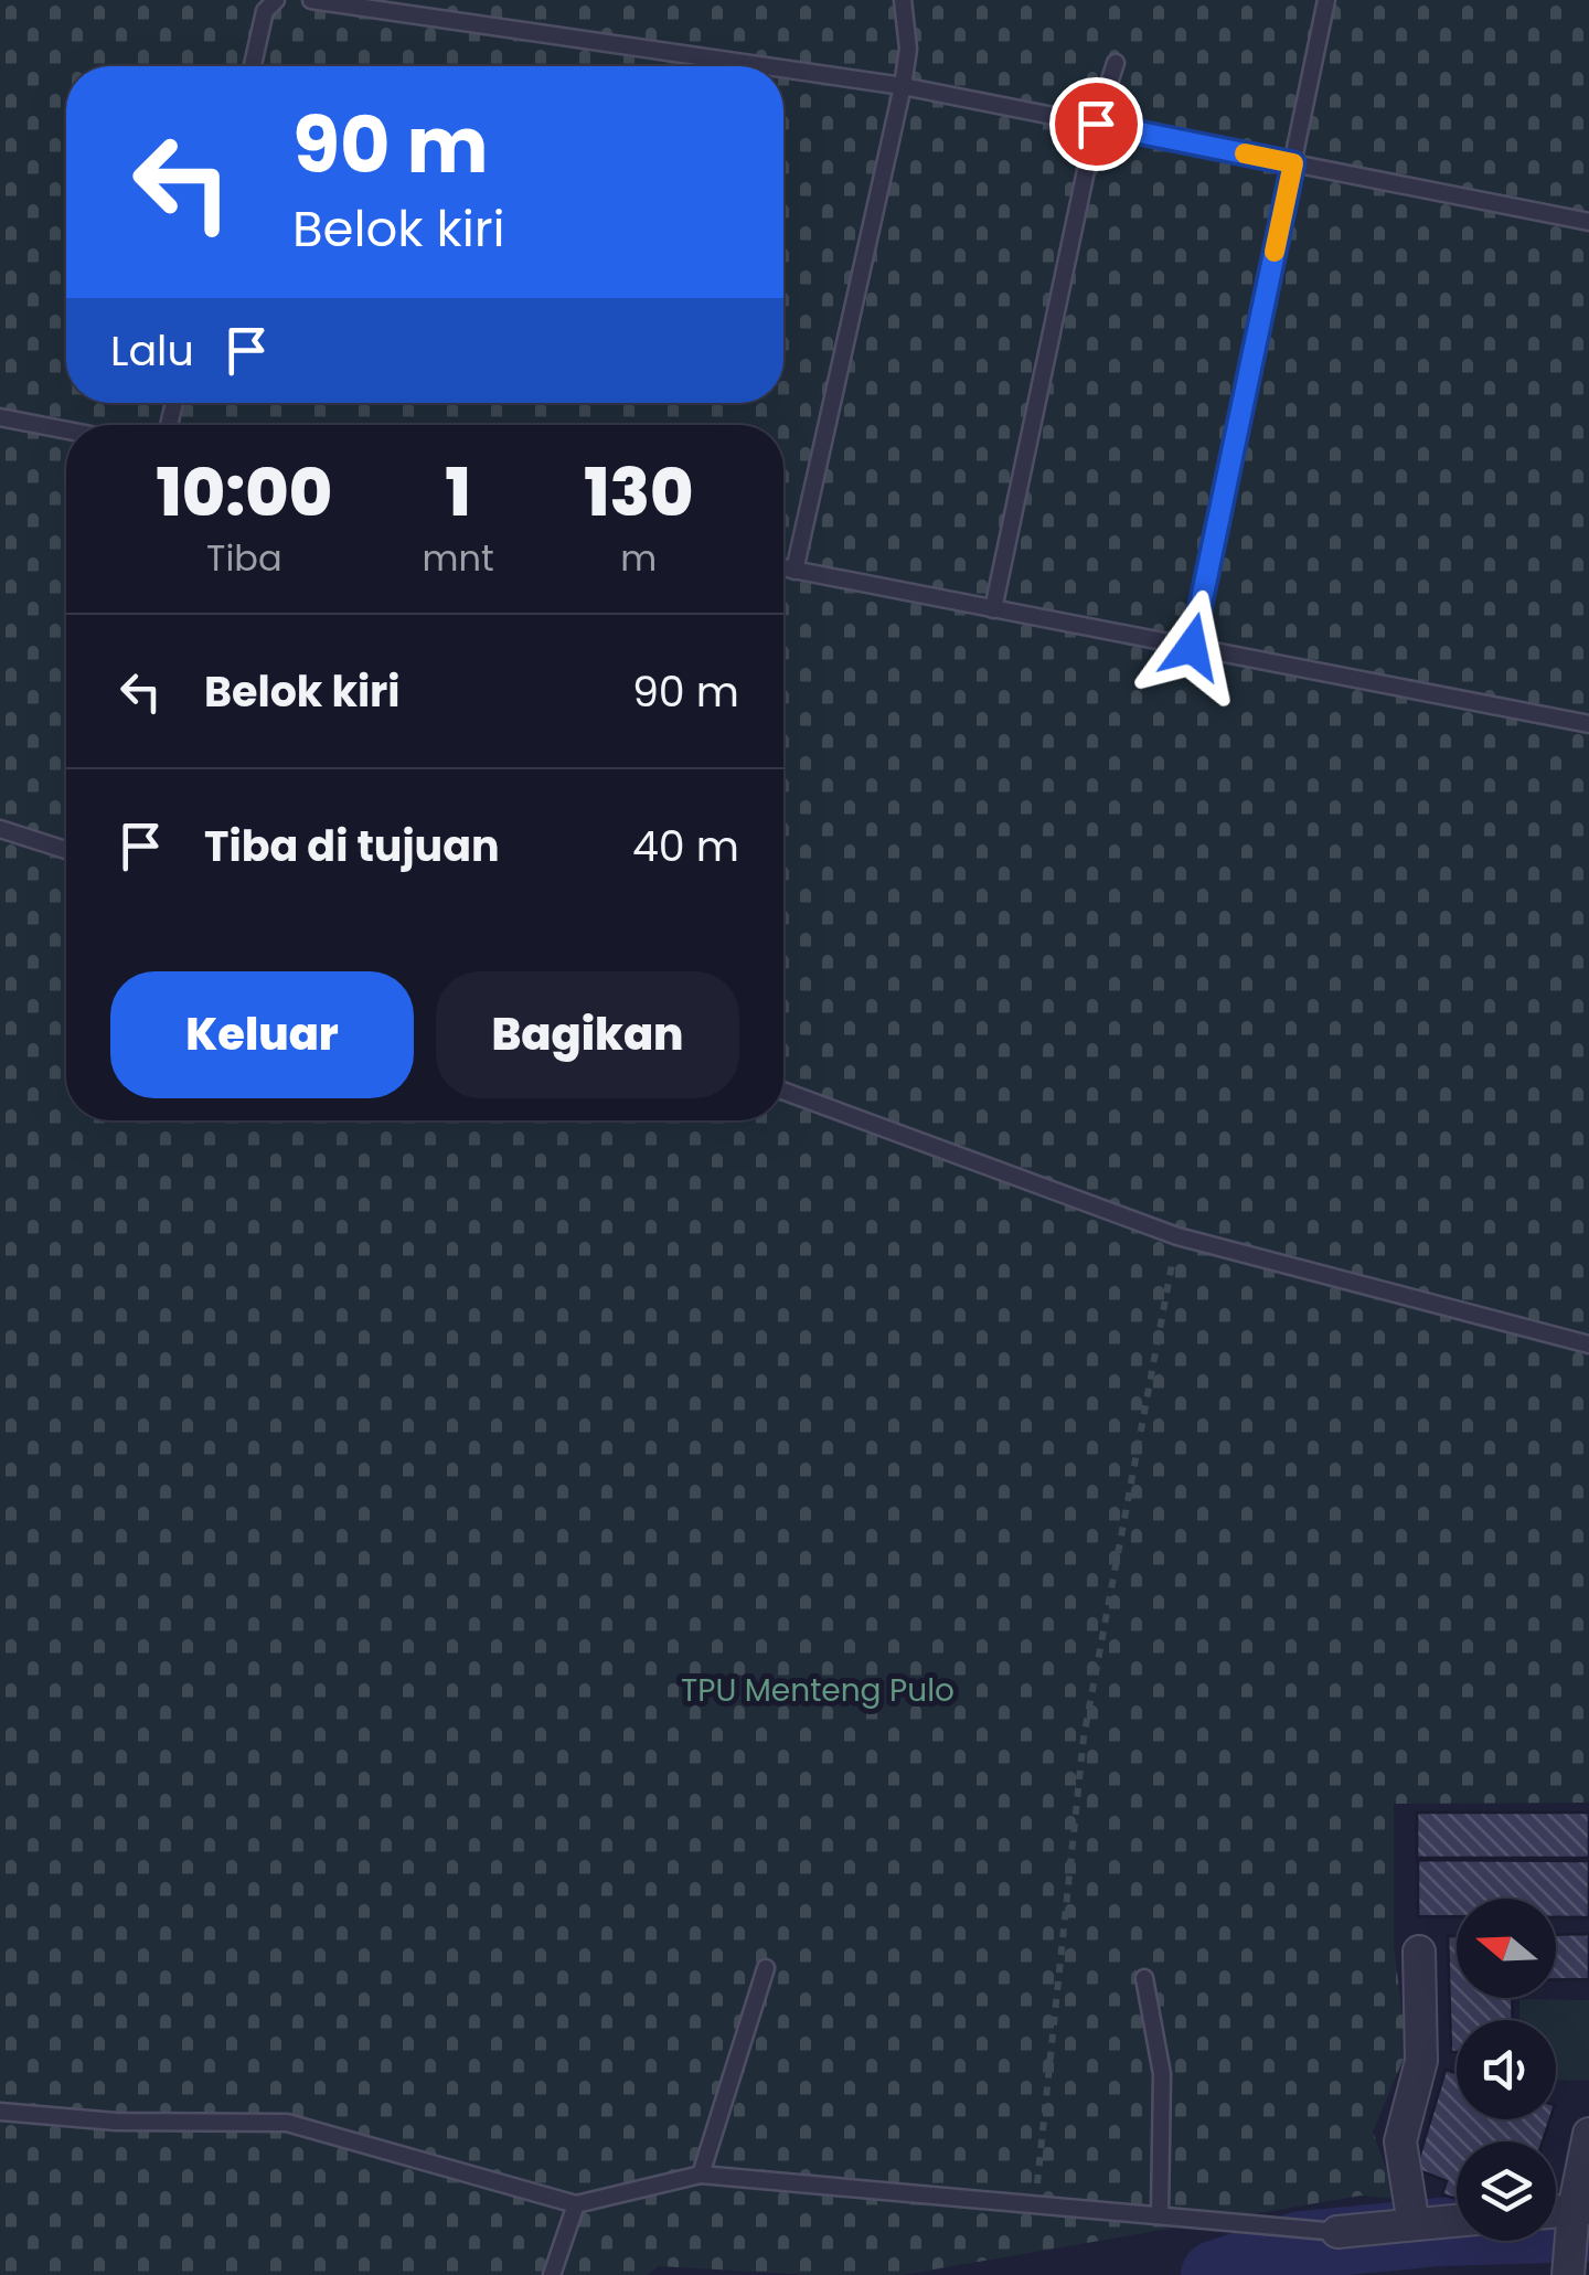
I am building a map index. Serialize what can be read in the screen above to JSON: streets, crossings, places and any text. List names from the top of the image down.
{
  "parks": ["TPU Menteng Pulo"],
  "north": "left",
  "page": {
    "turn": ["90 m", "Belok kiri"],
    "then": "Lalu",
    "eta": [
      "10:00",
      "Tiba",
      "1",
      "mnt",
      "130",
      "m"
    ],
    "list": [
      {
        "name": "Belok kiri",
        "value": "90 m"
      },
      {
        "name": "Tiba di tujuan",
        "value": "40 m"
      }
    ],
    "buttons": ["Keluar", "Bagikan"]
  }
}
